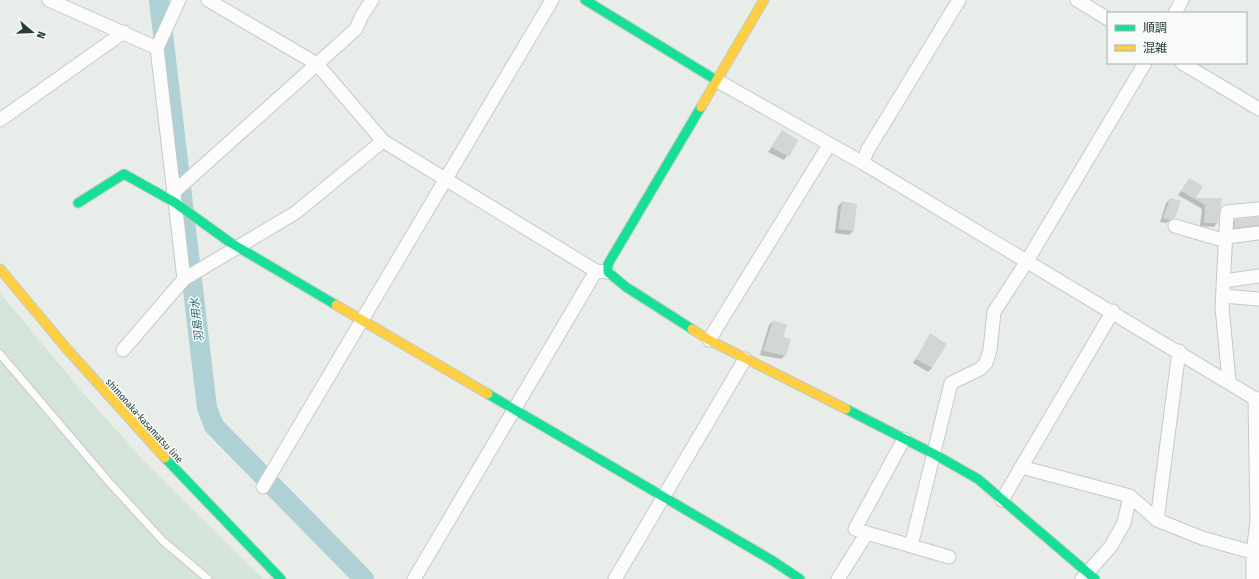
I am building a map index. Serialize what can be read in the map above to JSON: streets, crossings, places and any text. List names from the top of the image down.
{
  "streets": {
    "street": ["shimonaka-kasamatsu line"]
  },
  "water": ["羽島用水"],
  "legend": ["順調", "混雑"],
  "north": "right"
}
